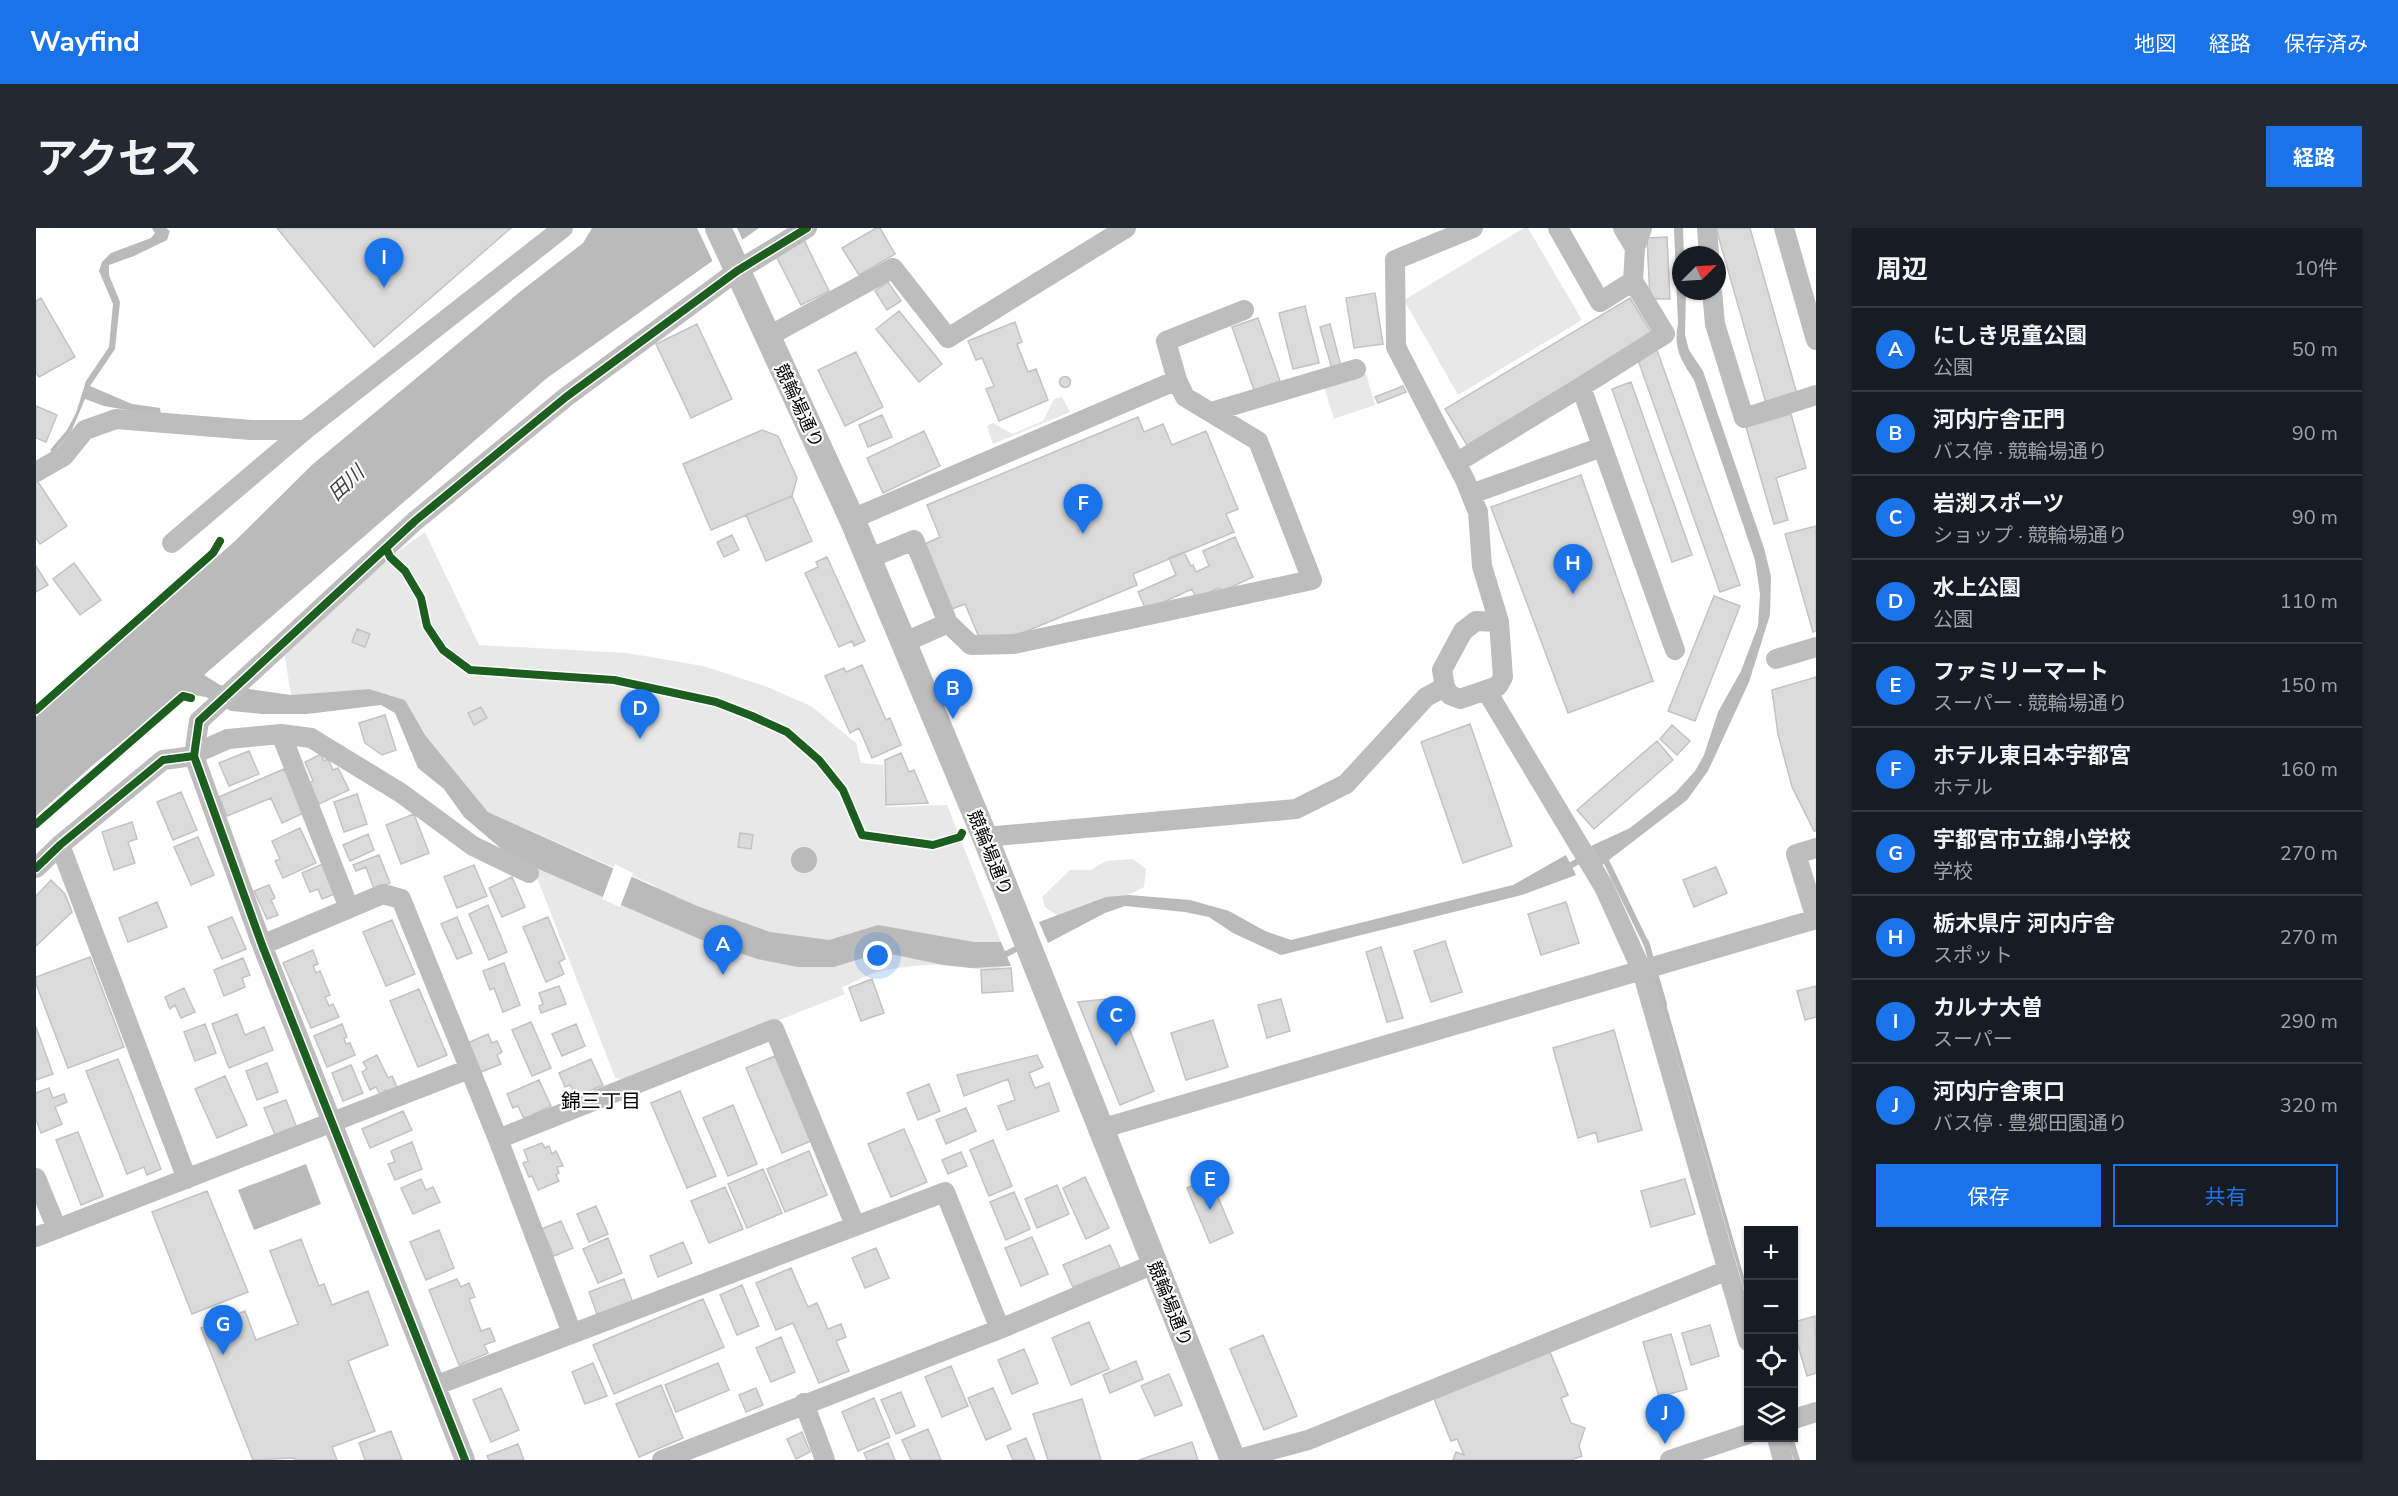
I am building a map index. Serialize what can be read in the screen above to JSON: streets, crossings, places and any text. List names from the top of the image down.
{
  "streets": {
    "main road": ["競輪場通り"]
  },
  "districts": ["錦三丁目"],
  "water": ["田川"],
  "north": "top right",
  "page": {
    "header": "Wayfind",
    "nav": ["地図", "経路", "保存済み"],
    "title": "アクセス",
    "buttons": [
      "経路",
      ["保存", "共有"]
    ],
    "heading": ["周辺", "10件"],
    "pins": [
      "I",
      "F",
      "H",
      "B",
      "D",
      "A",
      "C",
      "E",
      "G",
      "J"
    ],
    "list": [
      {
        "mark": "A",
        "name": "にしき児童公園",
        "note": "公園",
        "value": "50 m"
      },
      {
        "mark": "B",
        "name": "河内庁舎正門",
        "note": "バス停 · 競輪場通り",
        "value": "90 m"
      },
      {
        "mark": "C",
        "name": "岩渕スポーツ",
        "note": "ショップ · 競輪場通り",
        "value": "90 m"
      },
      {
        "mark": "D",
        "name": "水上公園",
        "note": "公園",
        "value": "110 m"
      },
      {
        "mark": "E",
        "name": "ファミリーマート",
        "note": "スーパー · 競輪場通り",
        "value": "150 m"
      },
      {
        "mark": "F",
        "name": "ホテル東日本宇都宮",
        "note": "ホテル",
        "value": "160 m"
      },
      {
        "mark": "G",
        "name": "宇都宮市立錦小学校",
        "note": "学校",
        "value": "270 m"
      },
      {
        "mark": "H",
        "name": "栃木県庁 河内庁舎",
        "note": "スポット",
        "value": "270 m"
      },
      {
        "mark": "I",
        "name": "カルナ大曽",
        "note": "スーパー",
        "value": "290 m"
      },
      {
        "mark": "J",
        "name": "河内庁舎東口",
        "note": "バス停 · 豊郷田園通り",
        "value": "320 m"
      }
    ],
    "map_buttons": ["+", "−"]
  }
}
